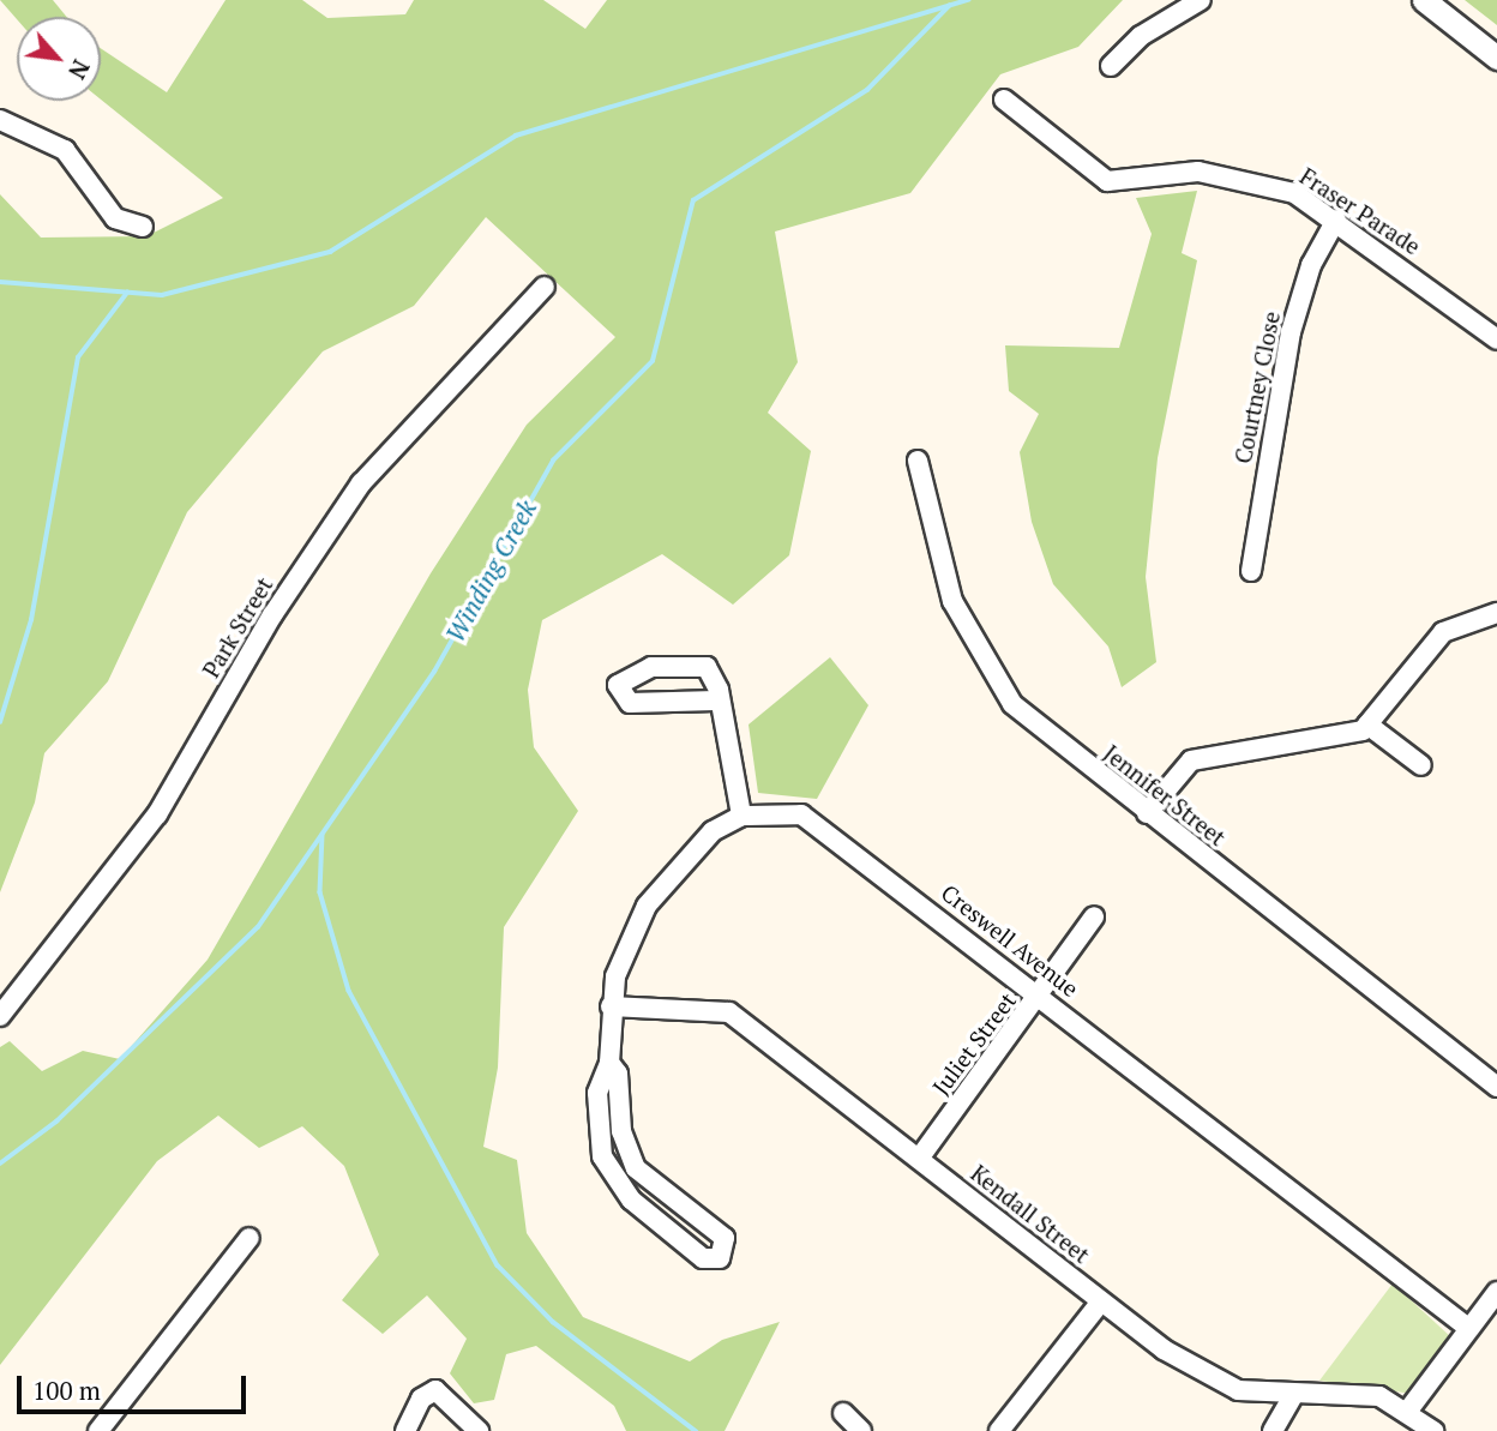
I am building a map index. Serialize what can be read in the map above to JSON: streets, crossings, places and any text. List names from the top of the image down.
{
  "streets": {
    "street": [
      "Fraser Parade",
      "Courtney Close",
      "Park Street",
      "Jennifer Street",
      "Creswell Avenue",
      "Juliet Street",
      "Kendall Street"
    ]
  },
  "crossings": [
    ["Fraser Parade", "Courtney Close"],
    ["Creswell Avenue", "Juliet Street"],
    ["Juliet Street", "Kendall Street"]
  ],
  "water": ["Winding Creek"],
  "scale_bar": "100 m",
  "north": "bottom right"
}
